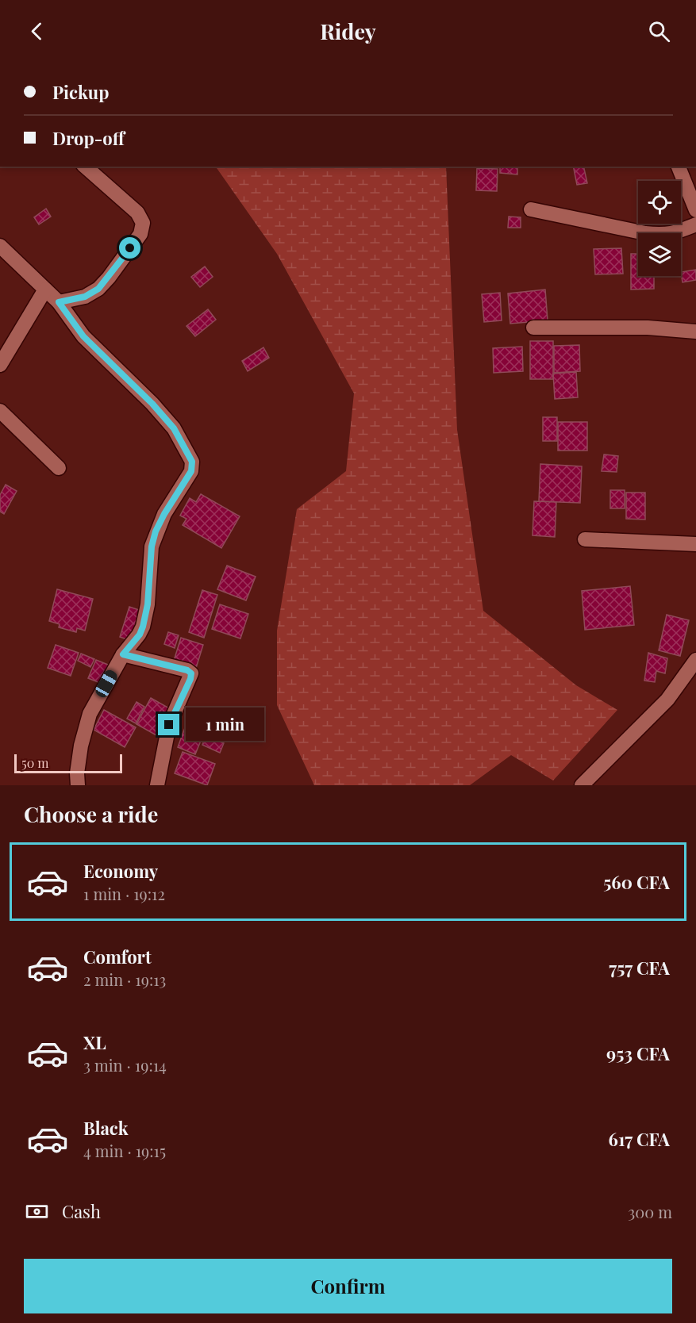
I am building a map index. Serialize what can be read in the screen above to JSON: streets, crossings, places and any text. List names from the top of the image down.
{
  "scale_bar": "50 m",
  "page": {
    "header": "Ridey",
    "banner": ["Pickup", "Drop-off"],
    "bubble": "1 min",
    "scale": "50 m",
    "heading": "Choose a ride",
    "list": [
      {
        "name": "Economy",
        "note": "1 min · 19:12",
        "value": "560 CFA"
      },
      {
        "name": "Comfort",
        "note": "2 min · 19:13",
        "value": "757 CFA"
      },
      {
        "name": "XL",
        "note": "3 min · 19:14",
        "value": "953 CFA"
      },
      {
        "name": "Black",
        "note": "4 min · 19:15",
        "value": "617 CFA"
      }
    ],
    "pay": ["Cash", "300 m"],
    "buttons": "Confirm"
  }
}
